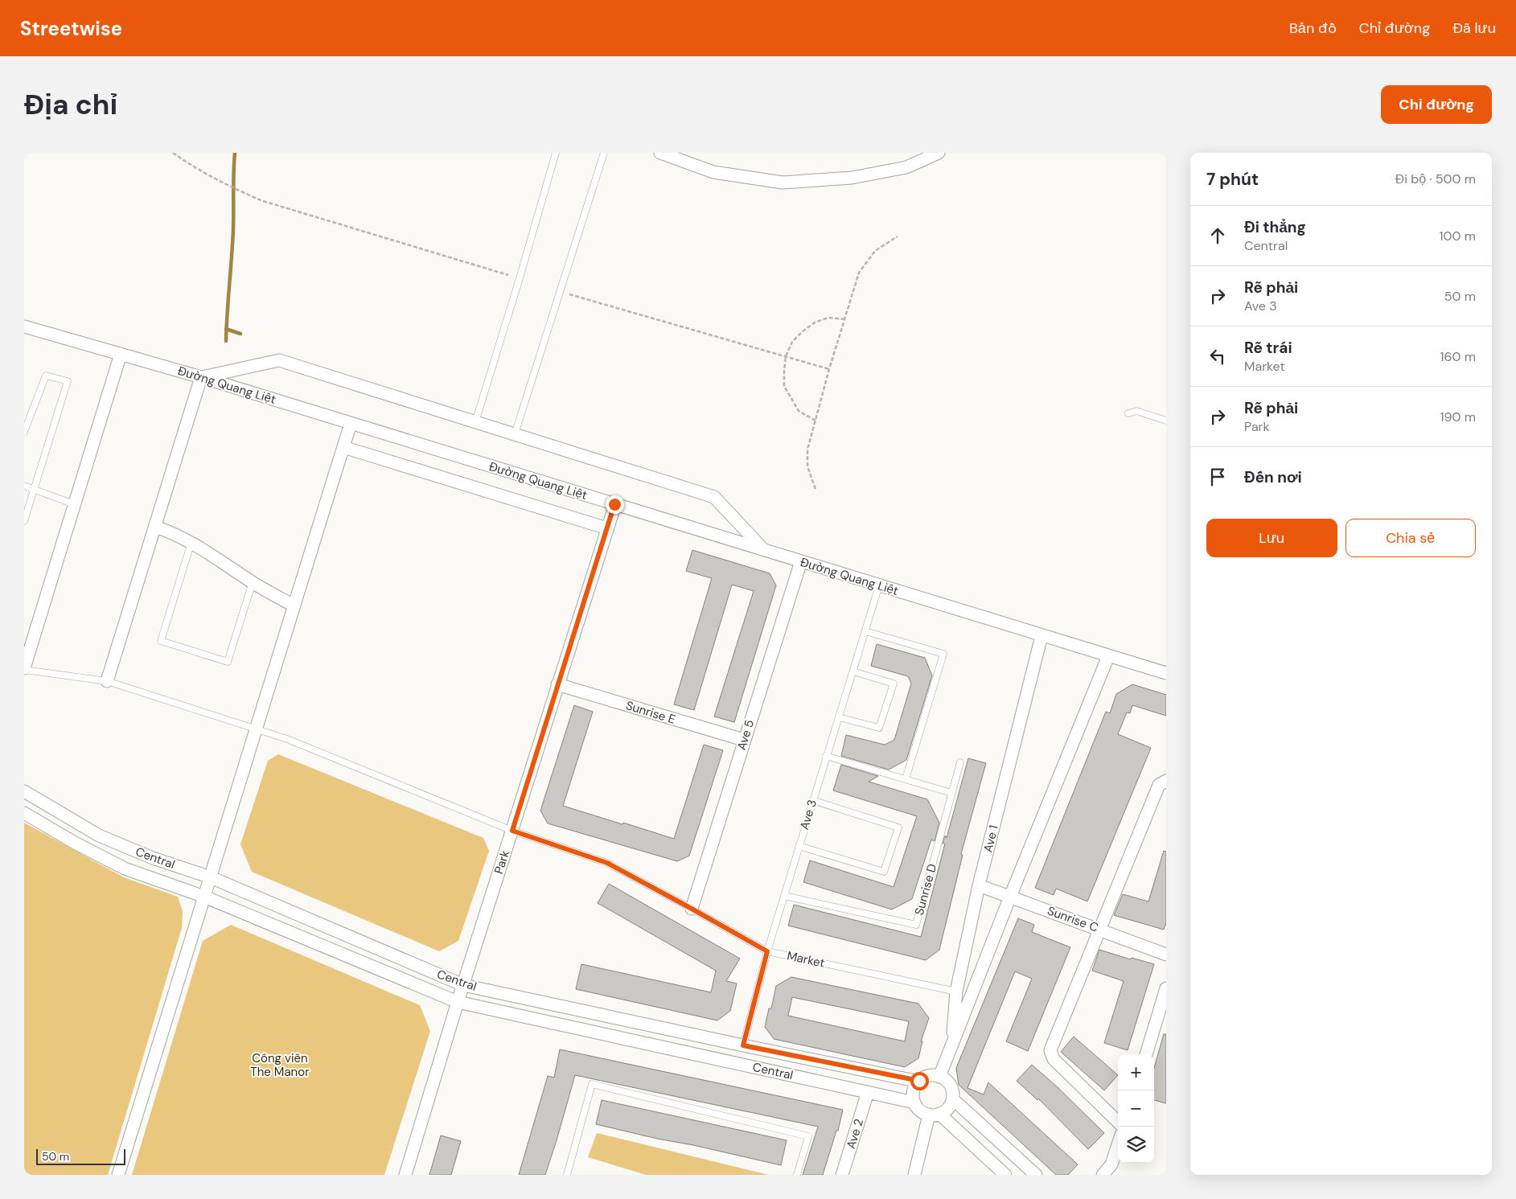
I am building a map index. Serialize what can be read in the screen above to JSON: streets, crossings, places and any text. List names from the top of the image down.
{
  "streets": {
    "street": [
      "Đường Quang Liệt",
      "Sunrise E",
      "Ave 5",
      "Ave 1",
      "Central",
      "Park",
      "Sunrise C",
      "Ave 2"
    ],
    "lane": ["Ave 3", "Sunrise D", "Market"]
  },
  "crossings": [
    ["Đường Quang Liệt", "Ave 5"],
    ["Đường Quang Liệt", "Ave 3"],
    ["Đường Quang Liệt", "Ave 1"],
    ["Đường Quang Liệt", "Park"],
    ["Sunrise E", "Ave 5"],
    ["Sunrise E", "Park"],
    ["Ave 5", "Market"],
    ["Ave 3", "Central"],
    ["Ave 3", "Sunrise D"],
    ["Ave 3", "Market"],
    ["Ave 1", "Central"],
    ["Ave 1", "Sunrise C"],
    ["Ave 1", "Market"],
    ["Central", "Park"],
    ["Central", "Ave 2"],
    ["Park", "Market"]
  ],
  "parks": ["Công viên The Manor"],
  "scale_bar": "50 m",
  "page": {
    "header": "Streetwise",
    "nav": ["Bản đồ", "Chỉ đường", "Đã lưu"],
    "buttons": [
      "Chỉ đường",
      ["Lưu", "Chia sẻ"]
    ],
    "title": "Địa chỉ",
    "heading": ["7 phút", "Đi bộ · 500 m"],
    "list": [
      ["Đi thẳng", "Central", "100 m"],
      ["Rẽ phải", "Ave 3", "50 m"],
      ["Rẽ trái", "Market", "160 m"],
      ["Rẽ phải", "Park", "190 m"],
      "Đến nơi"
    ],
    "map_buttons": ["+", "−"],
    "scale": "50 m"
  }
}
